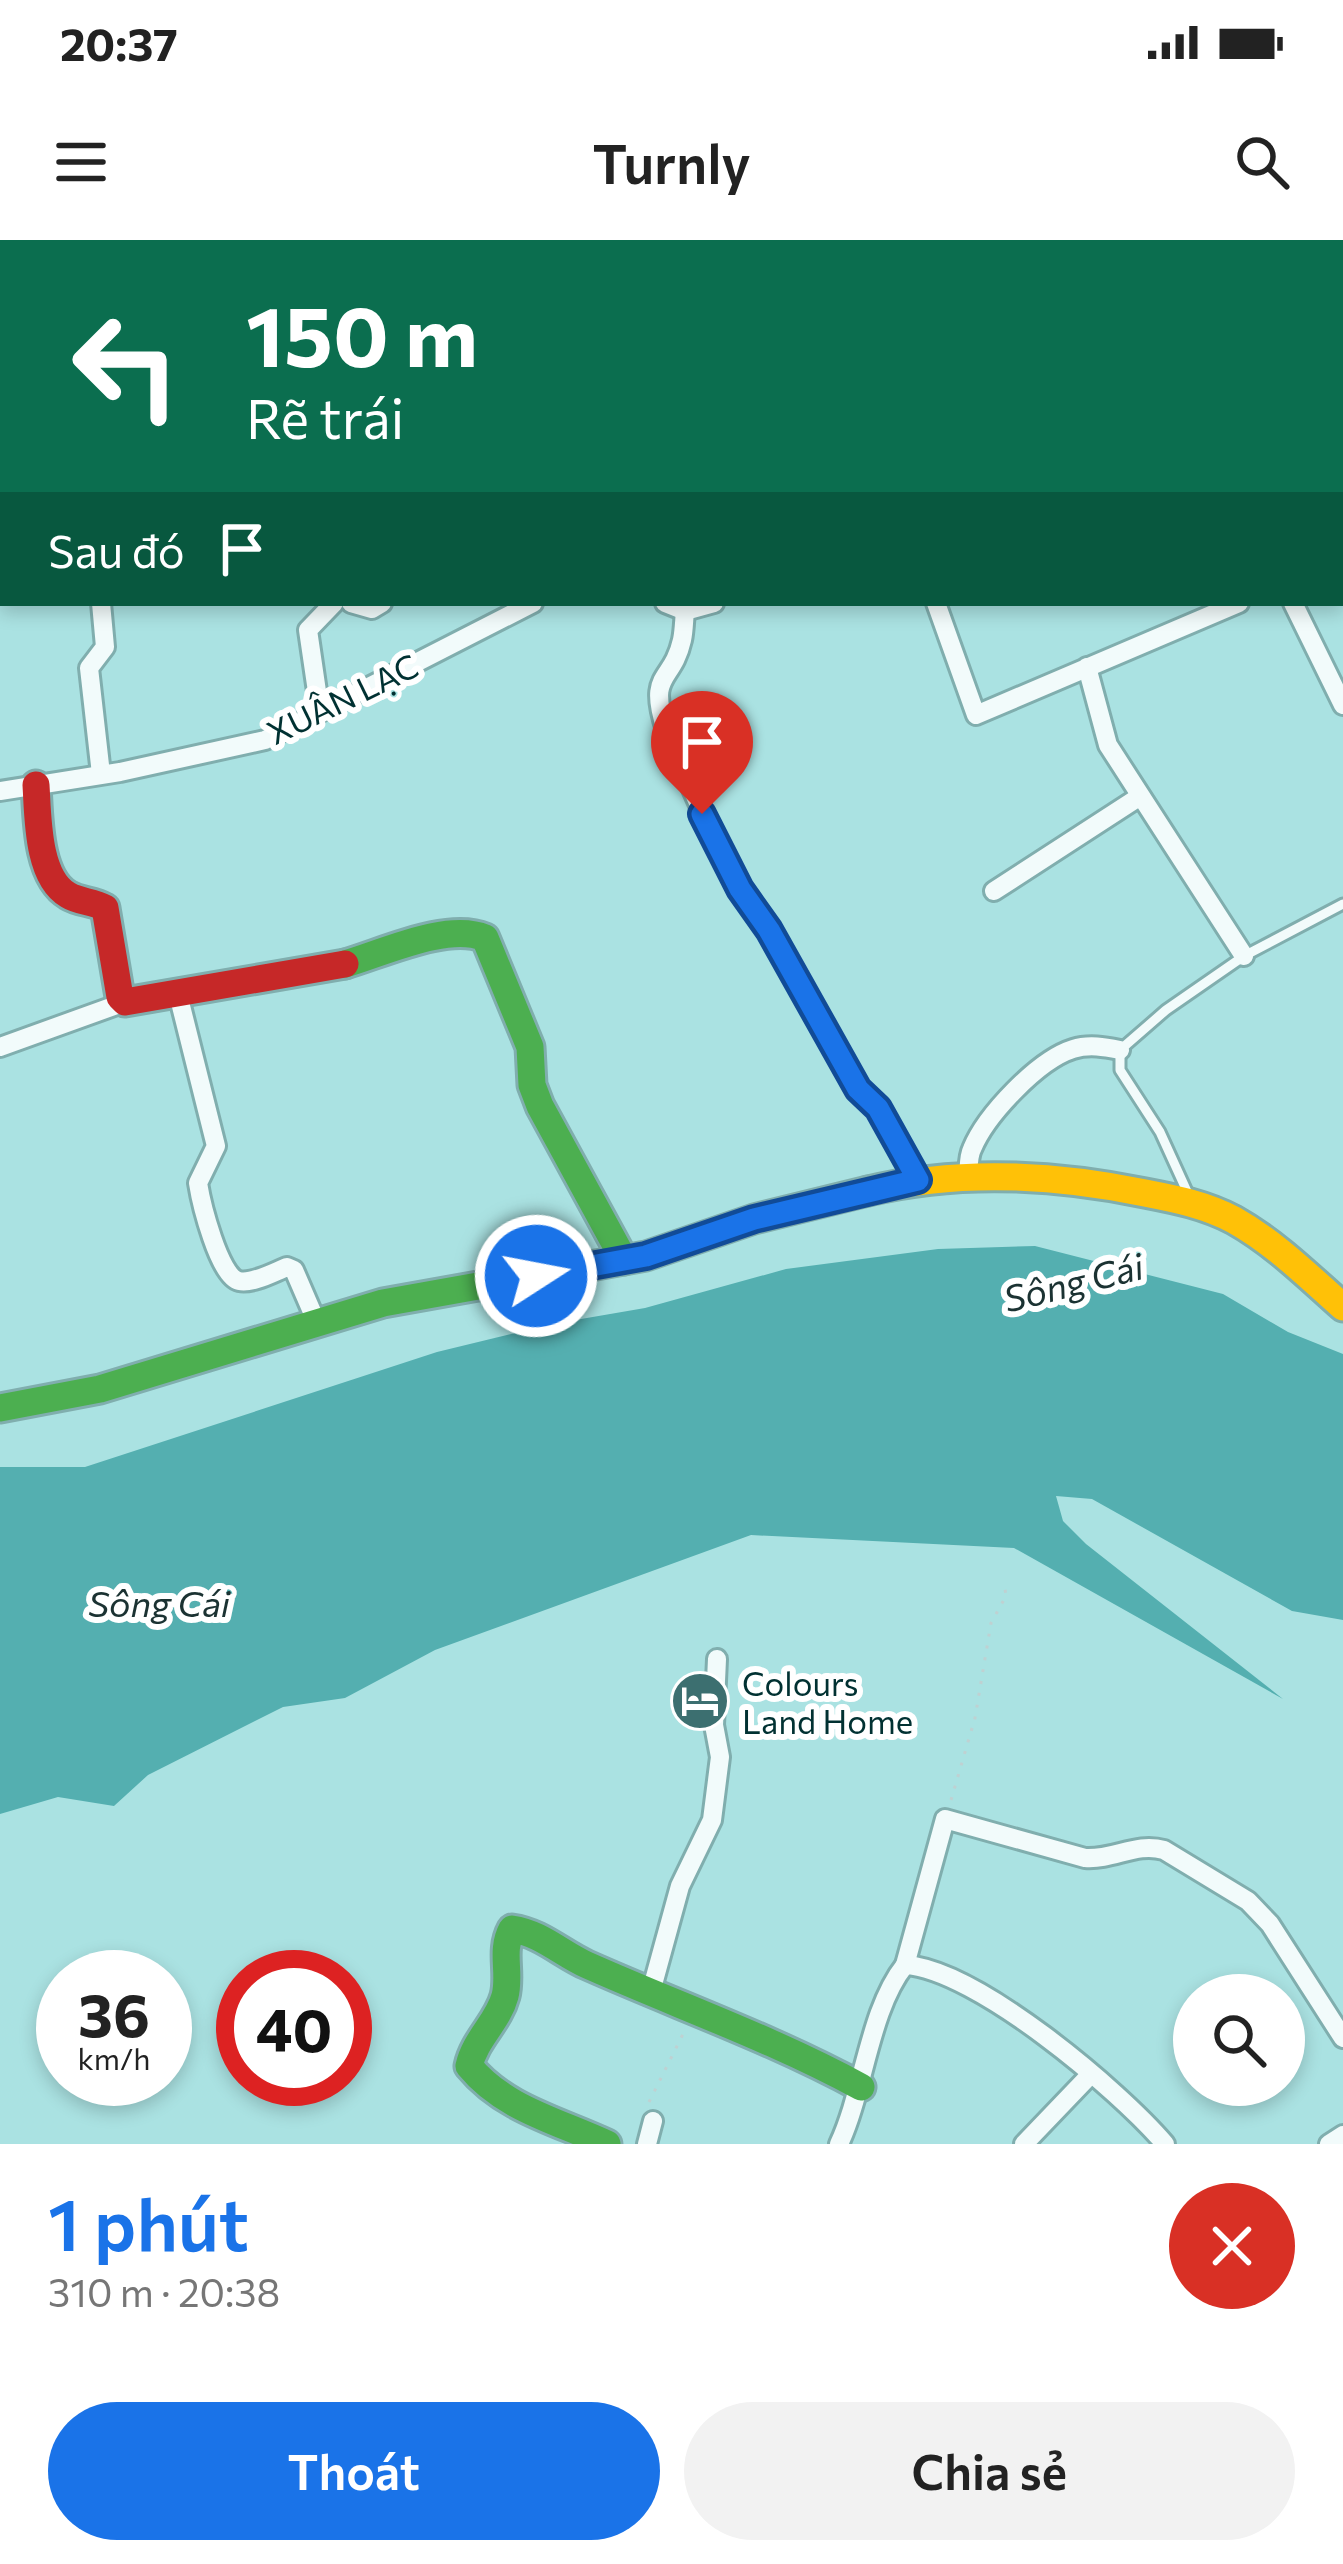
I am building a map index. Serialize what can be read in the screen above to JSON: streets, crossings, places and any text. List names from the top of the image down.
{
  "streets": {
    "street": ["XUÂN LẠC"]
  },
  "water": ["Sông Cái"],
  "places": {
    "hotel": ["Colours Land Home"]
  },
  "page": {
    "status": "20:37",
    "header": "Turnly",
    "turn": ["150 m", "Rẽ trái"],
    "then": "Sau đó",
    "speed": "36 km/h",
    "limit": "40",
    "heading": ["1 phút", "310 m · 20:38"],
    "buttons": ["Thoát", "Chia sẻ"]
  }
}
